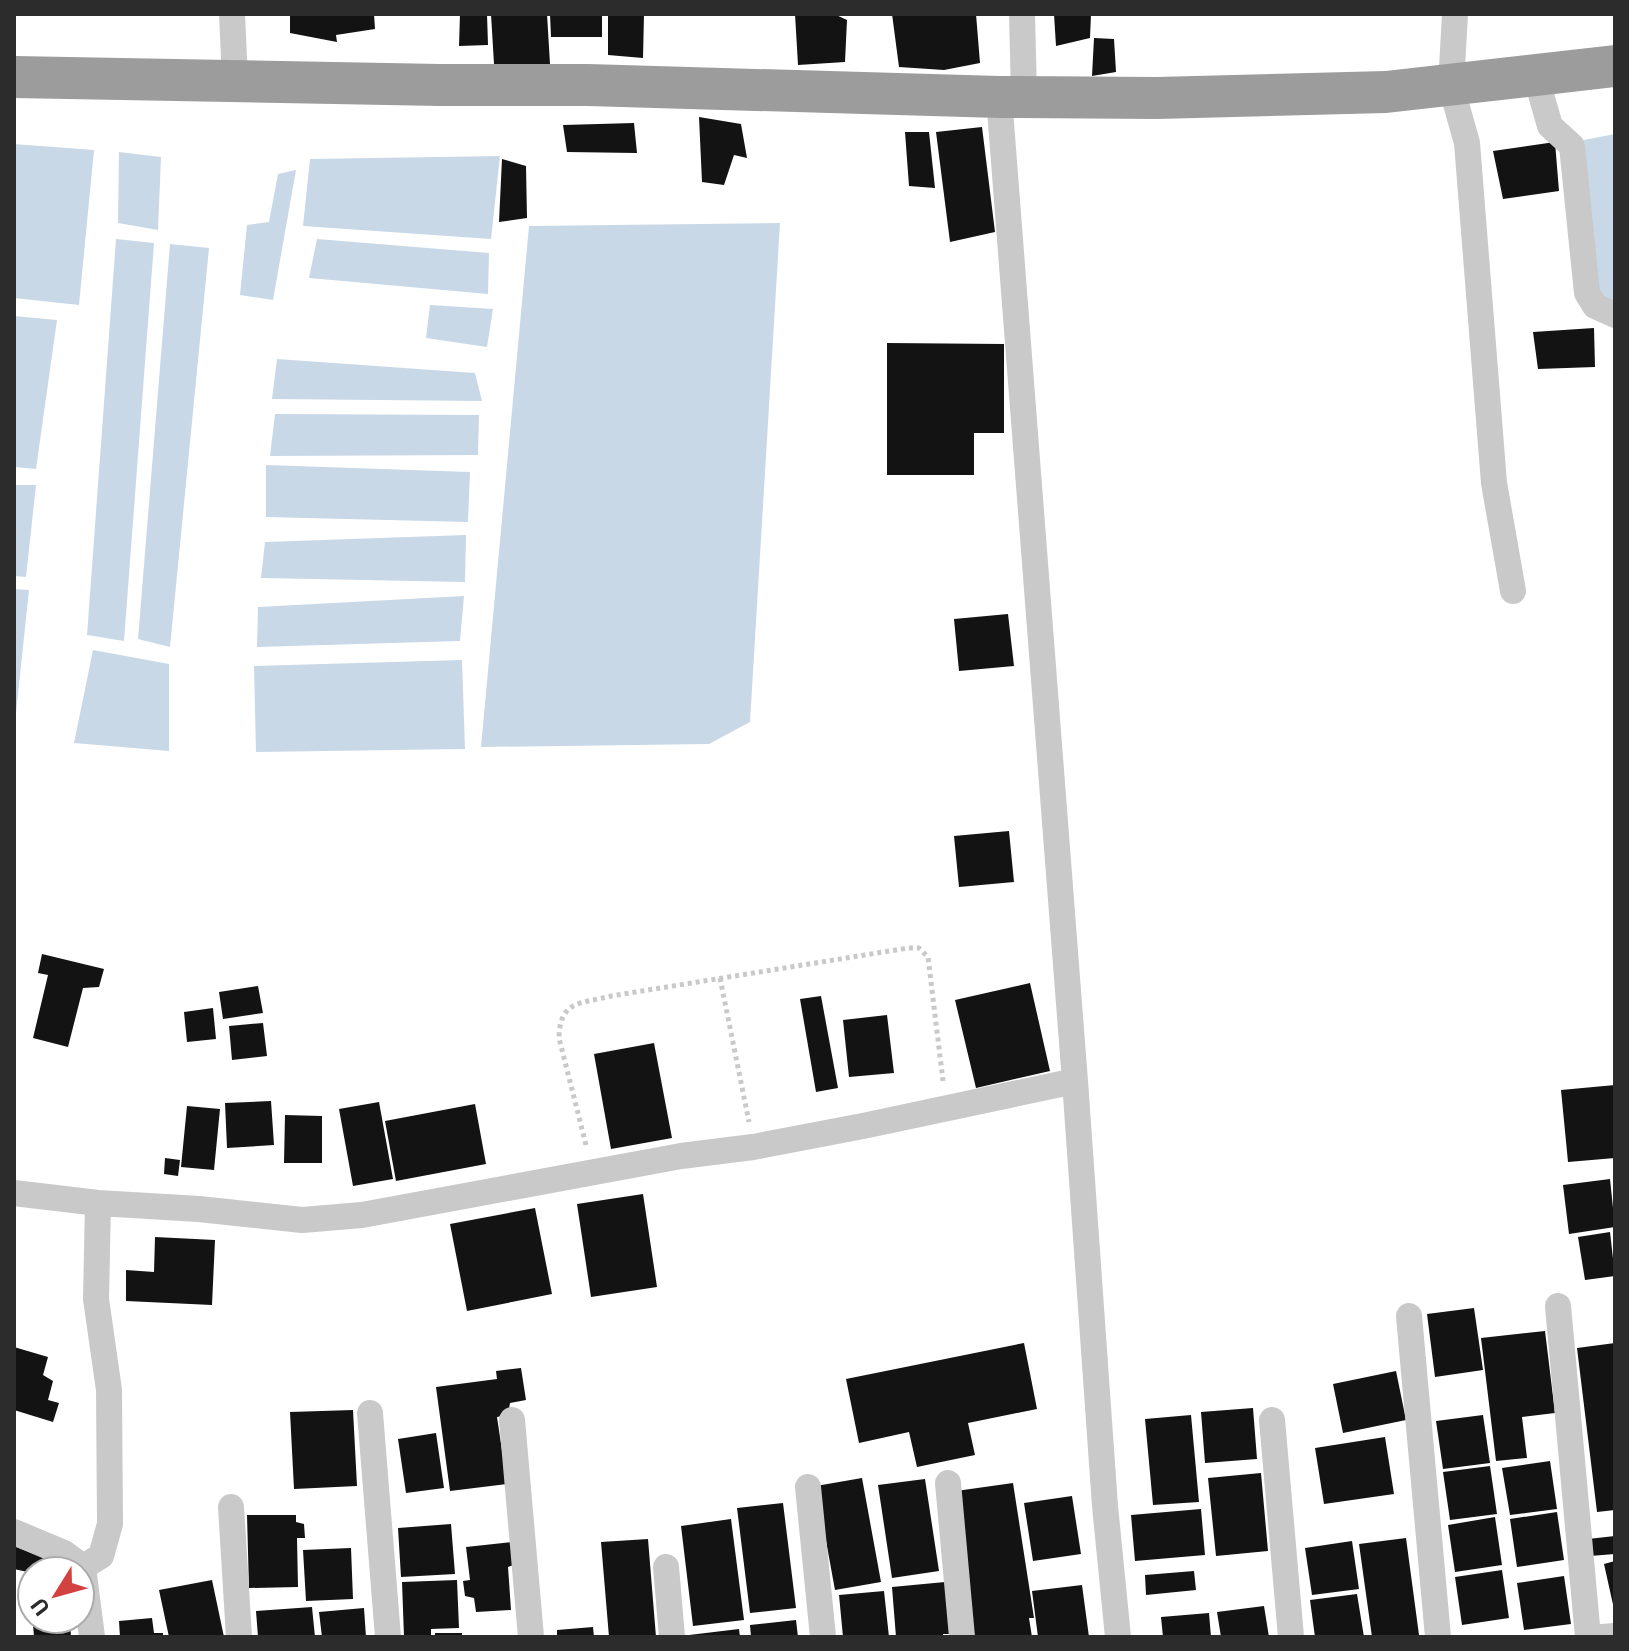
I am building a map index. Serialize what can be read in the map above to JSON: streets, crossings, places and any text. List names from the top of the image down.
{
  "north": "bottom left"
}
